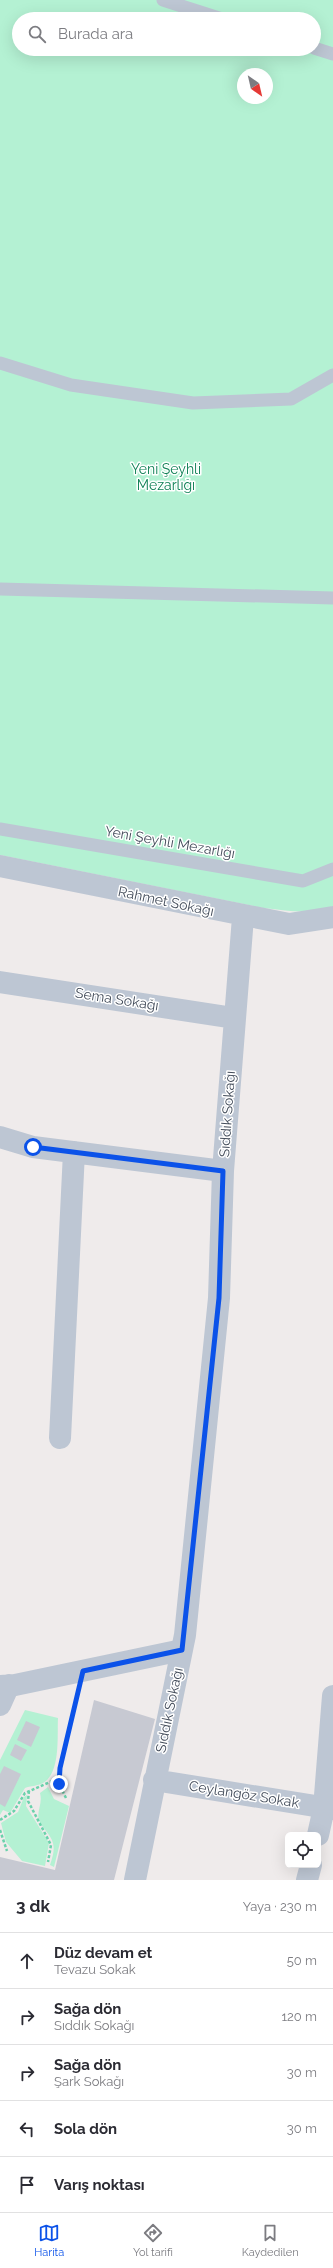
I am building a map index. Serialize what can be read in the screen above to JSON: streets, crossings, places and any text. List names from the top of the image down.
{
  "streets": {
    "street": [
      "Rahmet Sokağı",
      "Sema Sokağı",
      "Sıddık Sokağı",
      "Ceylangöz Sokak"
    ],
    "lane": ["Yeni Şeyhli Mezarlığı"]
  },
  "crossings": [
    ["Rahmet Sokağı", "Sıddık Sokağı"],
    ["Sema Sokağı", "Sıddık Sokağı"],
    ["Sıddık Sokağı", "Ceylangöz Sokak"]
  ],
  "parks": ["Yeni Şeyhli Mezarlığı"],
  "north": "bottom right",
  "page": {
    "search": "Burada ara",
    "heading": ["3 dk", "Yaya · 230 m"],
    "list": [
      ["Düz devam et", "Tevazu Sokak", "50 m"],
      ["Sağa dön", "Sıddık Sokağı", "120 m"],
      ["Sağa dön", "Şark Sokağı", "30 m"],
      ["Sola dön", "30 m"],
      "Varış noktası"
    ],
    "nav": ["Harita", "Yol tarifi", "Kaydedilen"]
  }
}
